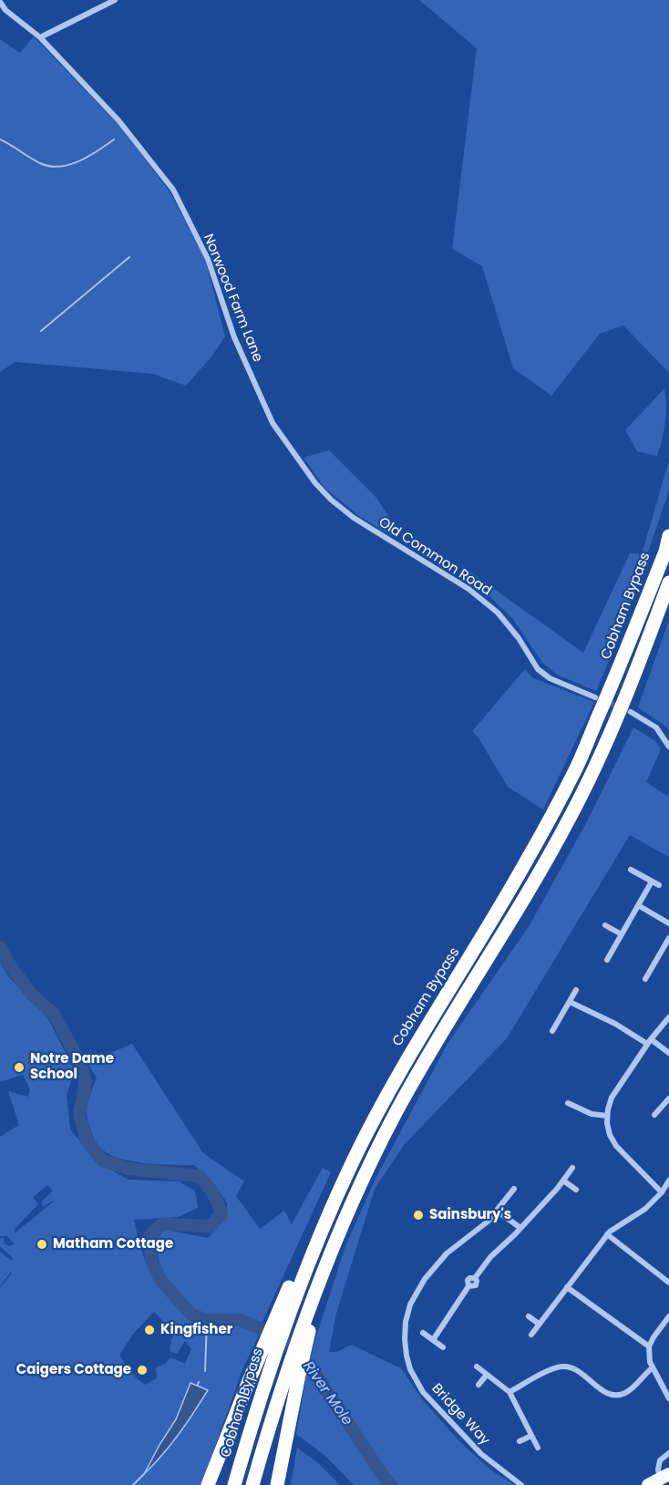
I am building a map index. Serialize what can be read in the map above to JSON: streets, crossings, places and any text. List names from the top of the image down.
{
  "streets": {
    "highway": ["Cobham Bypass"],
    "street": ["Norwood Farm Lane", "Old Common Road", "Bridge Way"]
  },
  "crossings": [
    ["Norwood Farm Lane", "Old Common Road"]
  ],
  "water": ["River Mole"],
  "places": [
    "Notre Dame School",
    "Sainsbury's",
    "Matham Cottage",
    "Kingfisher",
    "Caigers Cottage"
  ]
}
